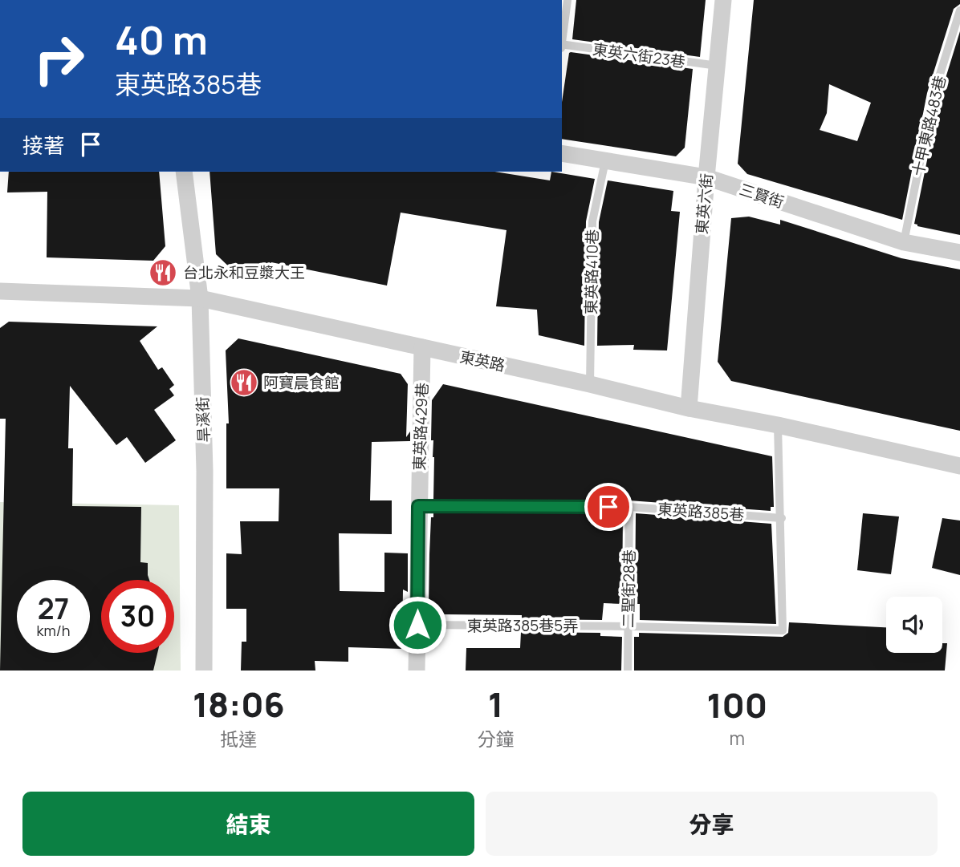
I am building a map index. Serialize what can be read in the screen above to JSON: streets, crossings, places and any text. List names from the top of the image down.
{
  "streets": {
    "street": [
      "三賢街",
      "東英六街",
      "東英路",
      "旱溪街",
      "東英路429巷"
    ],
    "lane": [
      "東英六街23巷",
      "十甲東路483巷",
      "東英路410巷",
      "東英路385巷",
      "二聖街28巷",
      "東英路385巷5弄"
    ]
  },
  "crossings": [
    ["東英六街23巷", "東英六街"],
    ["十甲東路483巷", "三賢街"],
    ["三賢街", "東英六街"],
    ["三賢街", "東英路410巷"],
    ["東英六街", "東英路"],
    ["東英路410巷", "東英路"],
    ["東英路", "旱溪街"],
    ["東英路", "東英路429巷"],
    ["東英路429巷", "東英路385巷"],
    ["東英路429巷", "東英路385巷5弄"],
    ["東英路385巷", "二聖街28巷"],
    ["二聖街28巷", "東英路385巷5弄"]
  ],
  "places": {
    "restaurant": ["台北永和豆漿大王", "阿寶晨食館"]
  },
  "page": {
    "turn": ["40 m", "東英路385巷"],
    "then": "接著",
    "speed": "27 km/h",
    "limit": "30",
    "eta": [
      "18:06",
      "抵達",
      "1",
      "分鐘",
      "100",
      "m"
    ],
    "buttons": ["結束", "分享"]
  }
}
